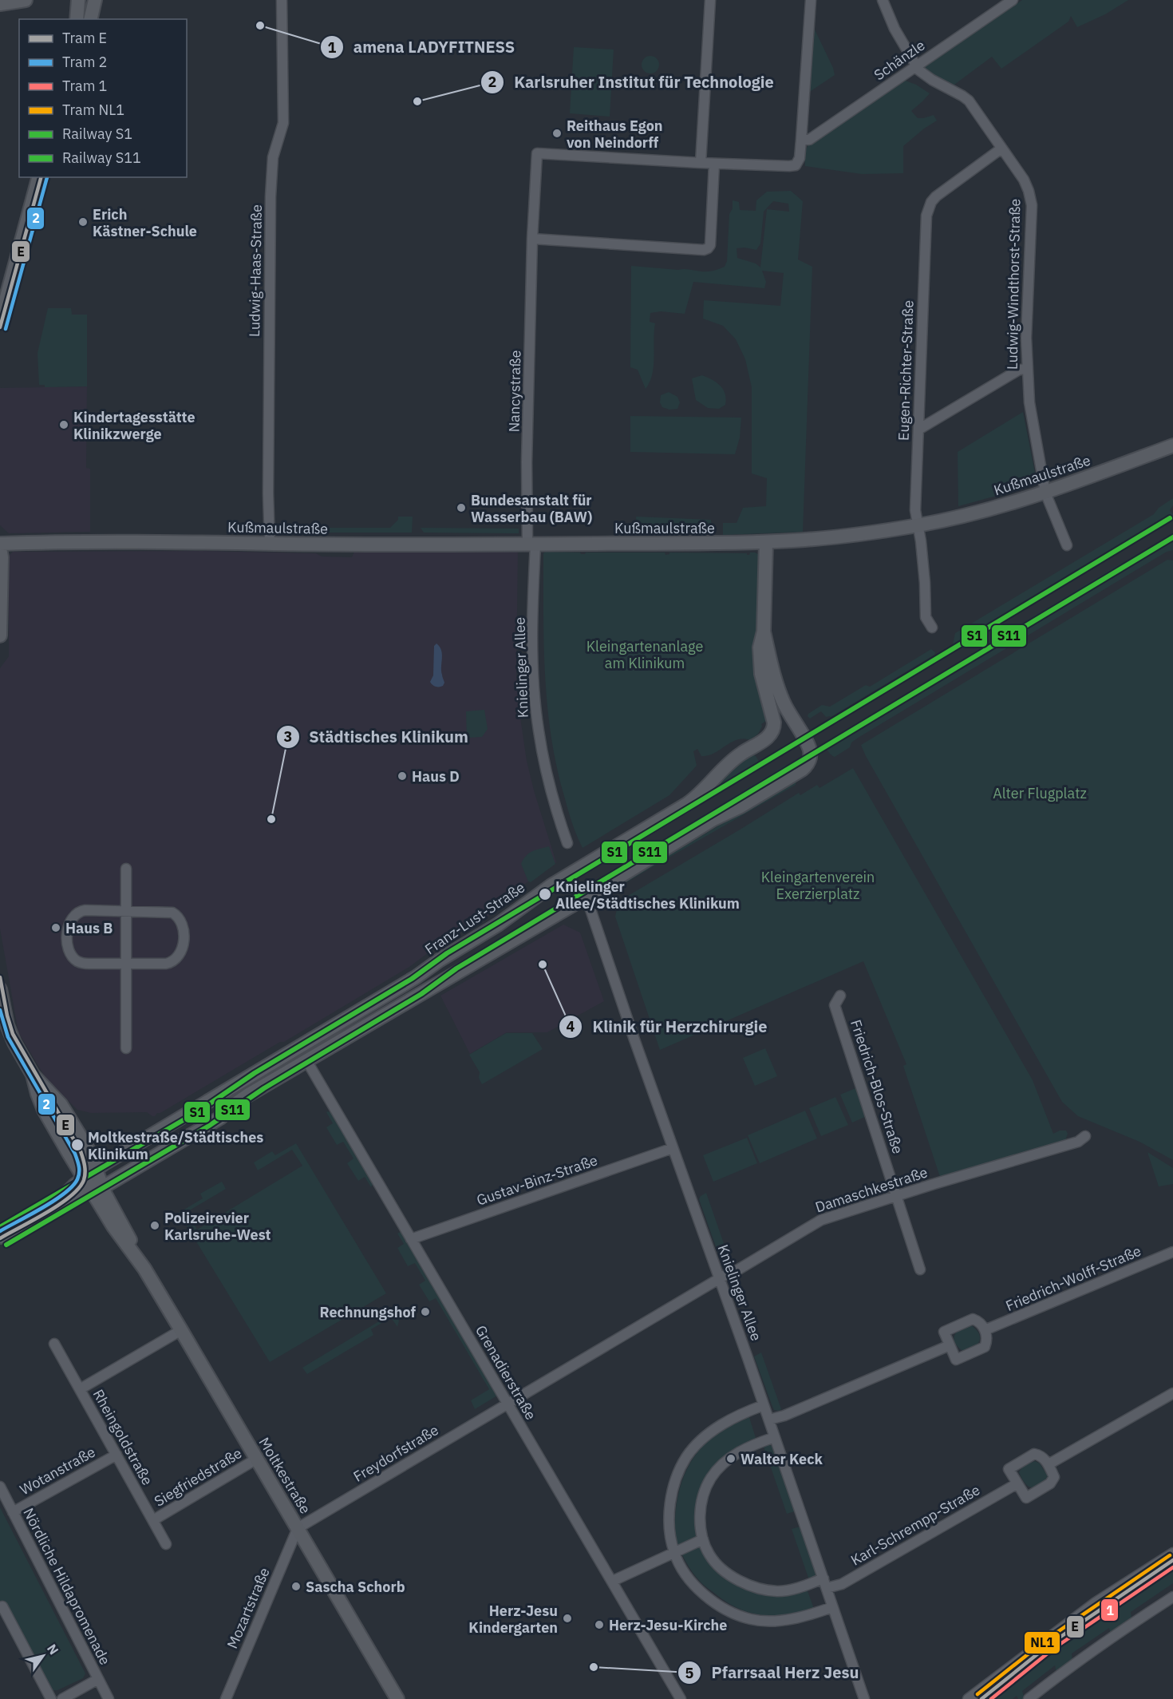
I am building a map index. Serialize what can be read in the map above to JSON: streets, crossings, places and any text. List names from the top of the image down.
{
  "streets": {
    "street": [
      "Schänzle",
      "Ludwig-Haas-Straße",
      "Ludwig-Windthorst-Straße",
      "Eugen-Richter-Straße",
      "Nancystraße",
      "Kußmaulstraße",
      "Knielinger Allee",
      "Franz-Lust-Straße",
      "Friedrich-Blos-Straße",
      "Gustav-Binz-Straße",
      "Damaschkestraße",
      "Friedrich-Wolff-Straße",
      "Grenadierstraße",
      "Rheingoldstraße",
      "Freydorfstraße",
      "Wotanstraße",
      "Moltkestraße",
      "Siegfriedstraße",
      "Karl-Schrempp-Straße",
      "Nördliche Hildapromenade",
      "Mozartstraße"
    ]
  },
  "crossings": [
    ["Schänzle", "Ludwig-Windthorst-Straße"],
    ["Schänzle", "Nancystraße"],
    ["Ludwig-Haas-Straße", "Kußmaulstraße"],
    ["Ludwig-Windthorst-Straße", "Eugen-Richter-Straße"],
    ["Ludwig-Windthorst-Straße", "Kußmaulstraße"],
    ["Eugen-Richter-Straße", "Kußmaulstraße"],
    ["Nancystraße", "Kußmaulstraße"],
    ["Nancystraße", "Knielinger Allee"],
    ["Kußmaulstraße", "Knielinger Allee"],
    ["Knielinger Allee", "Gustav-Binz-Straße"],
    ["Knielinger Allee", "Damaschkestraße"],
    ["Knielinger Allee", "Karl-Schrempp-Straße"],
    ["Franz-Lust-Straße", "Moltkestraße"],
    ["Friedrich-Blos-Straße", "Damaschkestraße"],
    ["Gustav-Binz-Straße", "Grenadierstraße"],
    ["Damaschkestraße", "Grenadierstraße"],
    ["Damaschkestraße", "Freydorfstraße"],
    ["Grenadierstraße", "Freydorfstraße"],
    ["Rheingoldstraße", "Wotanstraße"],
    ["Rheingoldstraße", "Siegfriedstraße"],
    ["Freydorfstraße", "Moltkestraße"],
    ["Freydorfstraße", "Mozartstraße"],
    ["Wotanstraße", "Nördliche Hildapromenade"],
    ["Moltkestraße", "Siegfriedstraße"],
    ["Moltkestraße", "Mozartstraße"]
  ],
  "parks": ["Kleingartenanlage am Klinikum", "Alter Flugplatz", "Kleingartenverein Exerzierplatz"],
  "places": [
    "amena LADYFITNESS",
    "Karlsruher Institut für Technologie",
    "Reithaus Egon von Neindorff",
    "Erich Kästner-Schule",
    "Kindertagesstätte Klinikzwerge",
    "Bundesanstalt für Wasserbau (BAW)",
    "Haus D",
    "Städtisches Klinikum",
    "Knielinger Allee/Städtisches Klinikum",
    "Haus B",
    "Klinik für Herzchirurgie",
    "Moltkestraße/Städtisches Klinikum",
    "Polizeirevier Karlsruhe-West",
    "Rechnungshof",
    "Walter Keck",
    "Sascha Schorb",
    "Herz-Jesu Kindergarten",
    "Herz-Jesu-Kirche",
    "Pfarrsaal Herz Jesu"
  ],
  "lines": [
    "tram line E",
    "tram line 2",
    "rail line S1",
    "rail line S11",
    "tram line NL1",
    "tram line 1"
  ],
  "legend": [
    "Tram E",
    "Tram 2",
    "Tram 1",
    "Tram NL1",
    "Railway S1",
    "Railway S11"
  ],
  "north": "top right"
}
